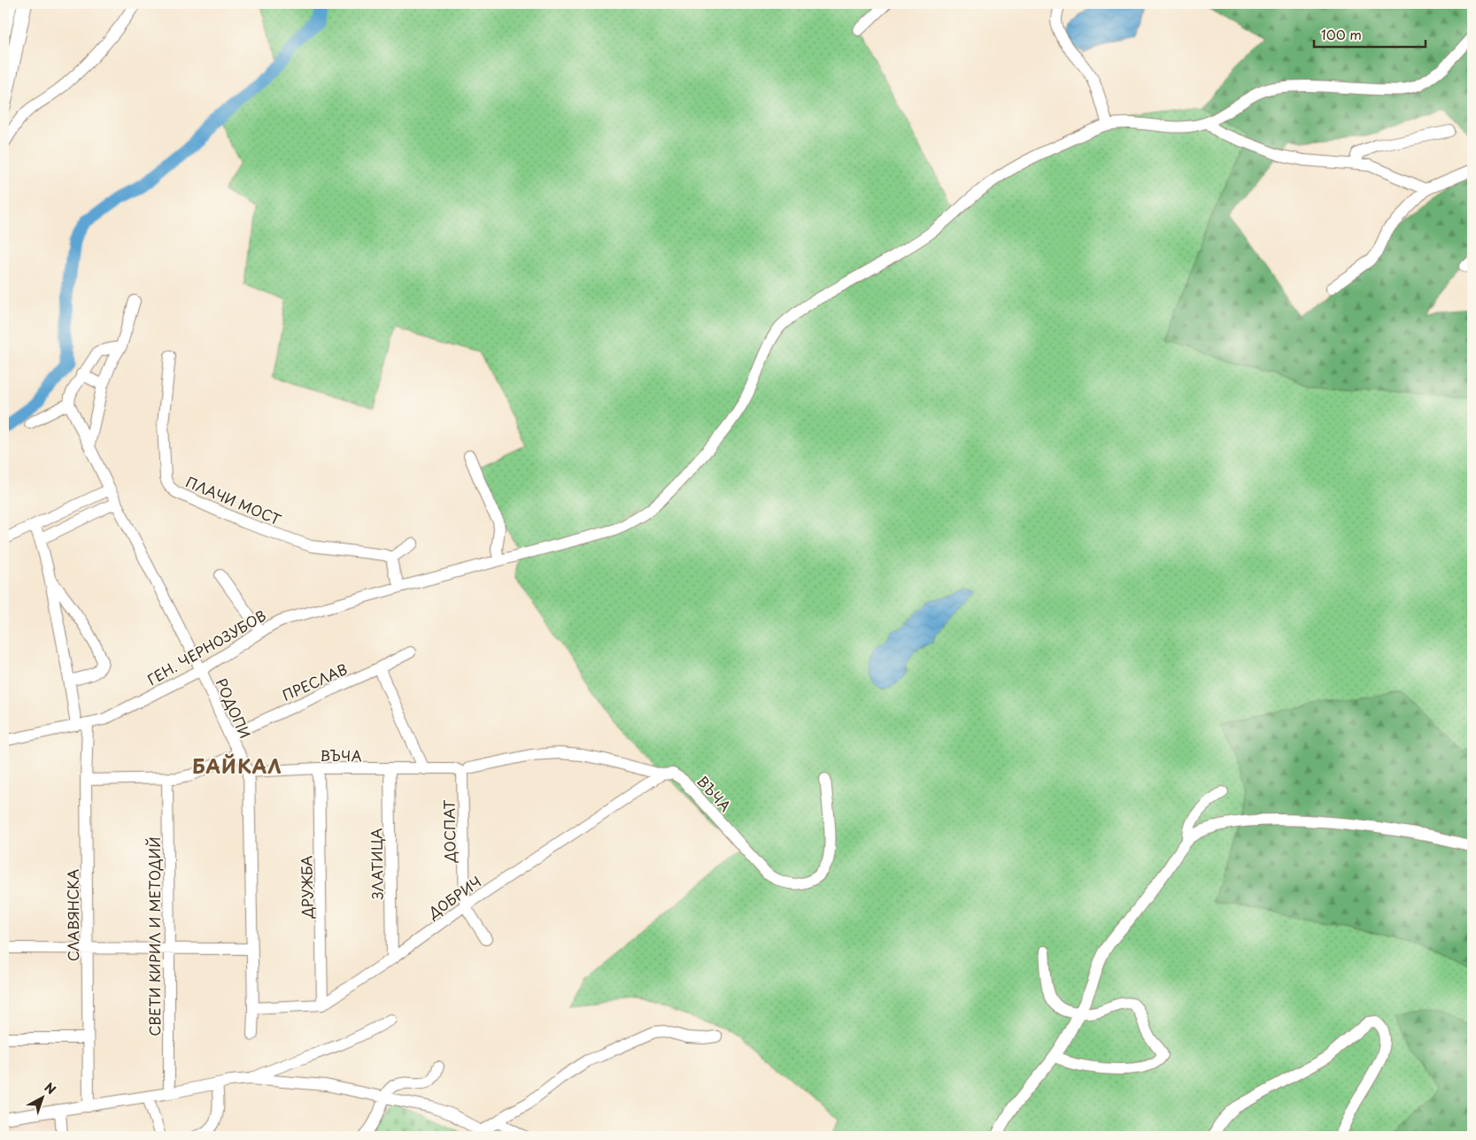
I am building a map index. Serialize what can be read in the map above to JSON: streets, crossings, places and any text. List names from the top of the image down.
{
  "streets": {
    "street": [
      "ПЛАЧИ МОСТ",
      "ГЕН. ЧЕРНОЗУБОВ",
      "ПРЕСЛАВ",
      "РОДОПИ",
      "ВЪЧА",
      "ДОСПАТ",
      "ЗЛАТИЦА",
      "ДРУЖБА",
      "ДОБРИЧ",
      "СЛАВЯНСКА",
      "СВЕТИ КИРИЛ И МЕТОДИЙ"
    ]
  },
  "crossings": [
    ["ГЕН. ЧЕРНОЗУБОВ", "РОДОПИ"],
    ["ГЕН. ЧЕРНОЗУБОВ", "СЛАВЯНСКА"],
    ["ПРЕСЛАВ", "РОДОПИ"],
    ["РОДОПИ", "ВЪЧА"],
    ["ВЪЧА", "ДОСПАТ"],
    ["ВЪЧА", "ЗЛАТИЦА"],
    ["ВЪЧА", "ДРУЖБА"],
    ["ВЪЧА", "ДОБРИЧ"],
    ["ДОСПАТ", "ДОБРИЧ"],
    ["ЗЛАТИЦА", "ДОБРИЧ"],
    ["ДРУЖБА", "ДОБРИЧ"]
  ],
  "districts": ["БАЙКАЛ"],
  "scale_bar": "100 m",
  "north": "top right"
}
